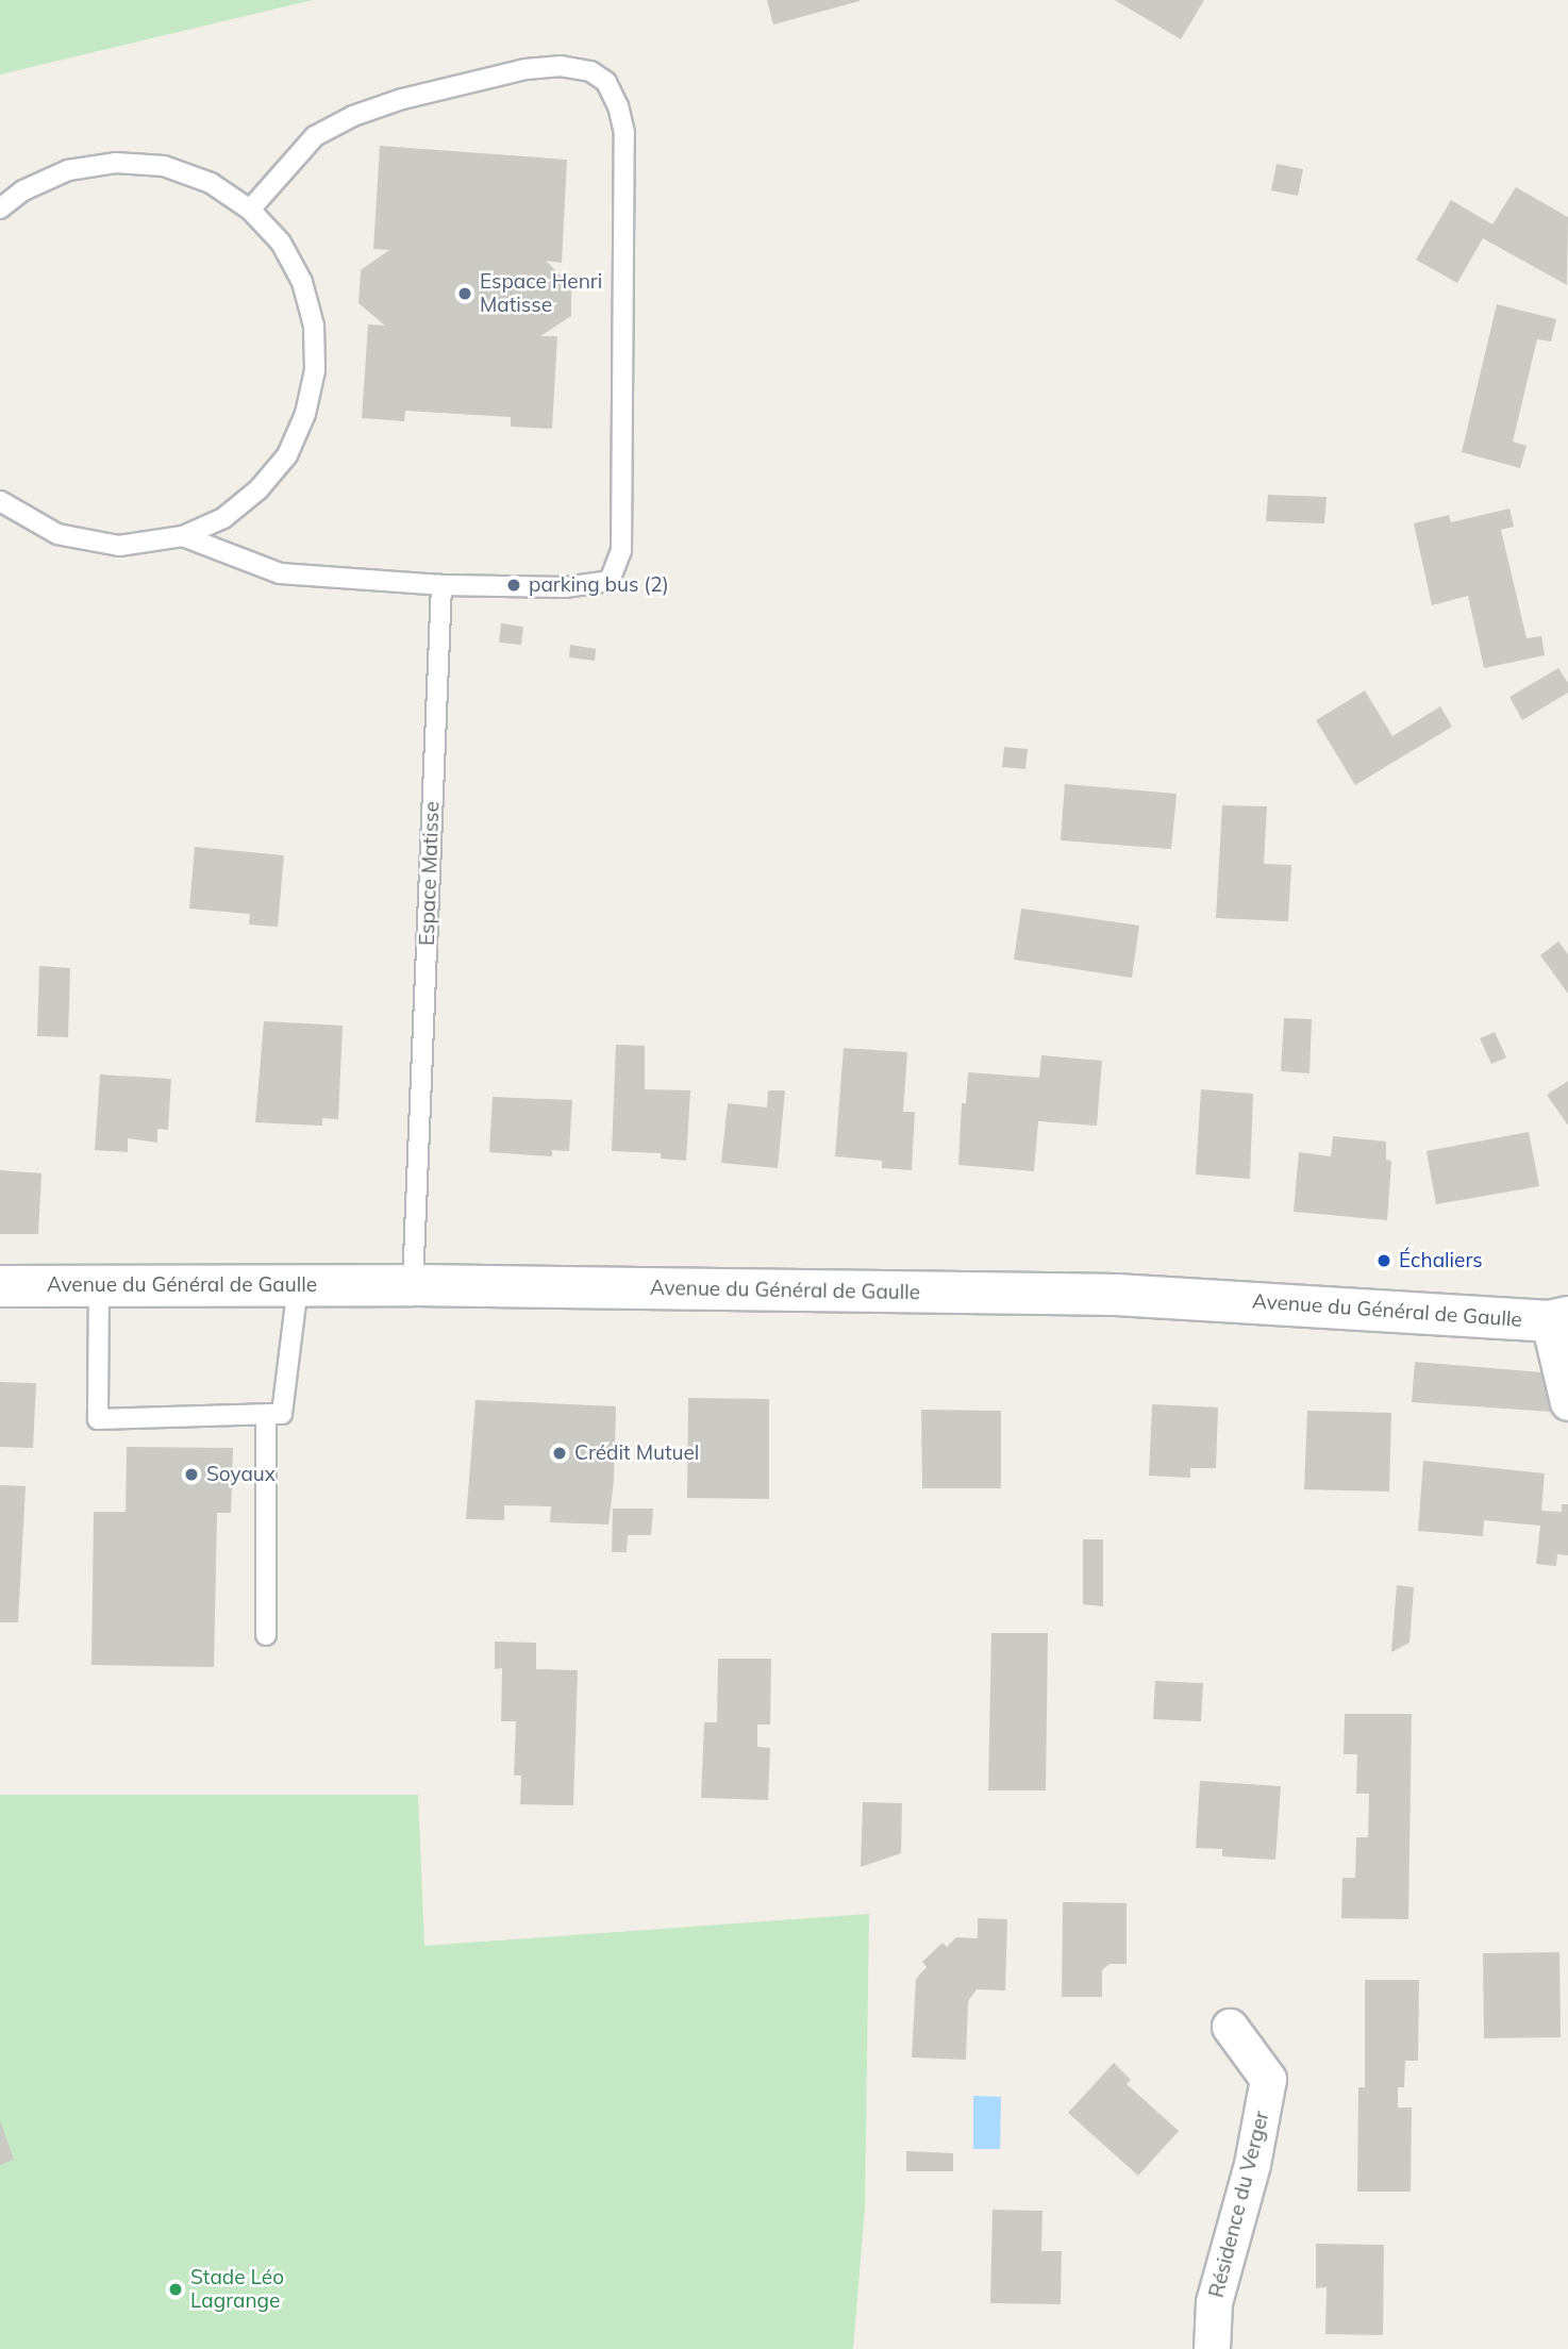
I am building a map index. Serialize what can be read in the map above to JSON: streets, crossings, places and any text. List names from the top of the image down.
{
  "streets": {
    "main road": ["Avenue du Général de Gaulle"],
    "street": ["Résidence du Verger"],
    "lane": ["Espace Matisse"]
  },
  "crossings": [
    ["Espace Matisse", "Avenue du Général de Gaulle"]
  ],
  "places": [
    "Espace Henri Matisse",
    "parking bus (2)",
    "Échaliers",
    "Crédit Mutuel",
    "Soyaux",
    "Stade Léo Lagrange"
  ]
}
